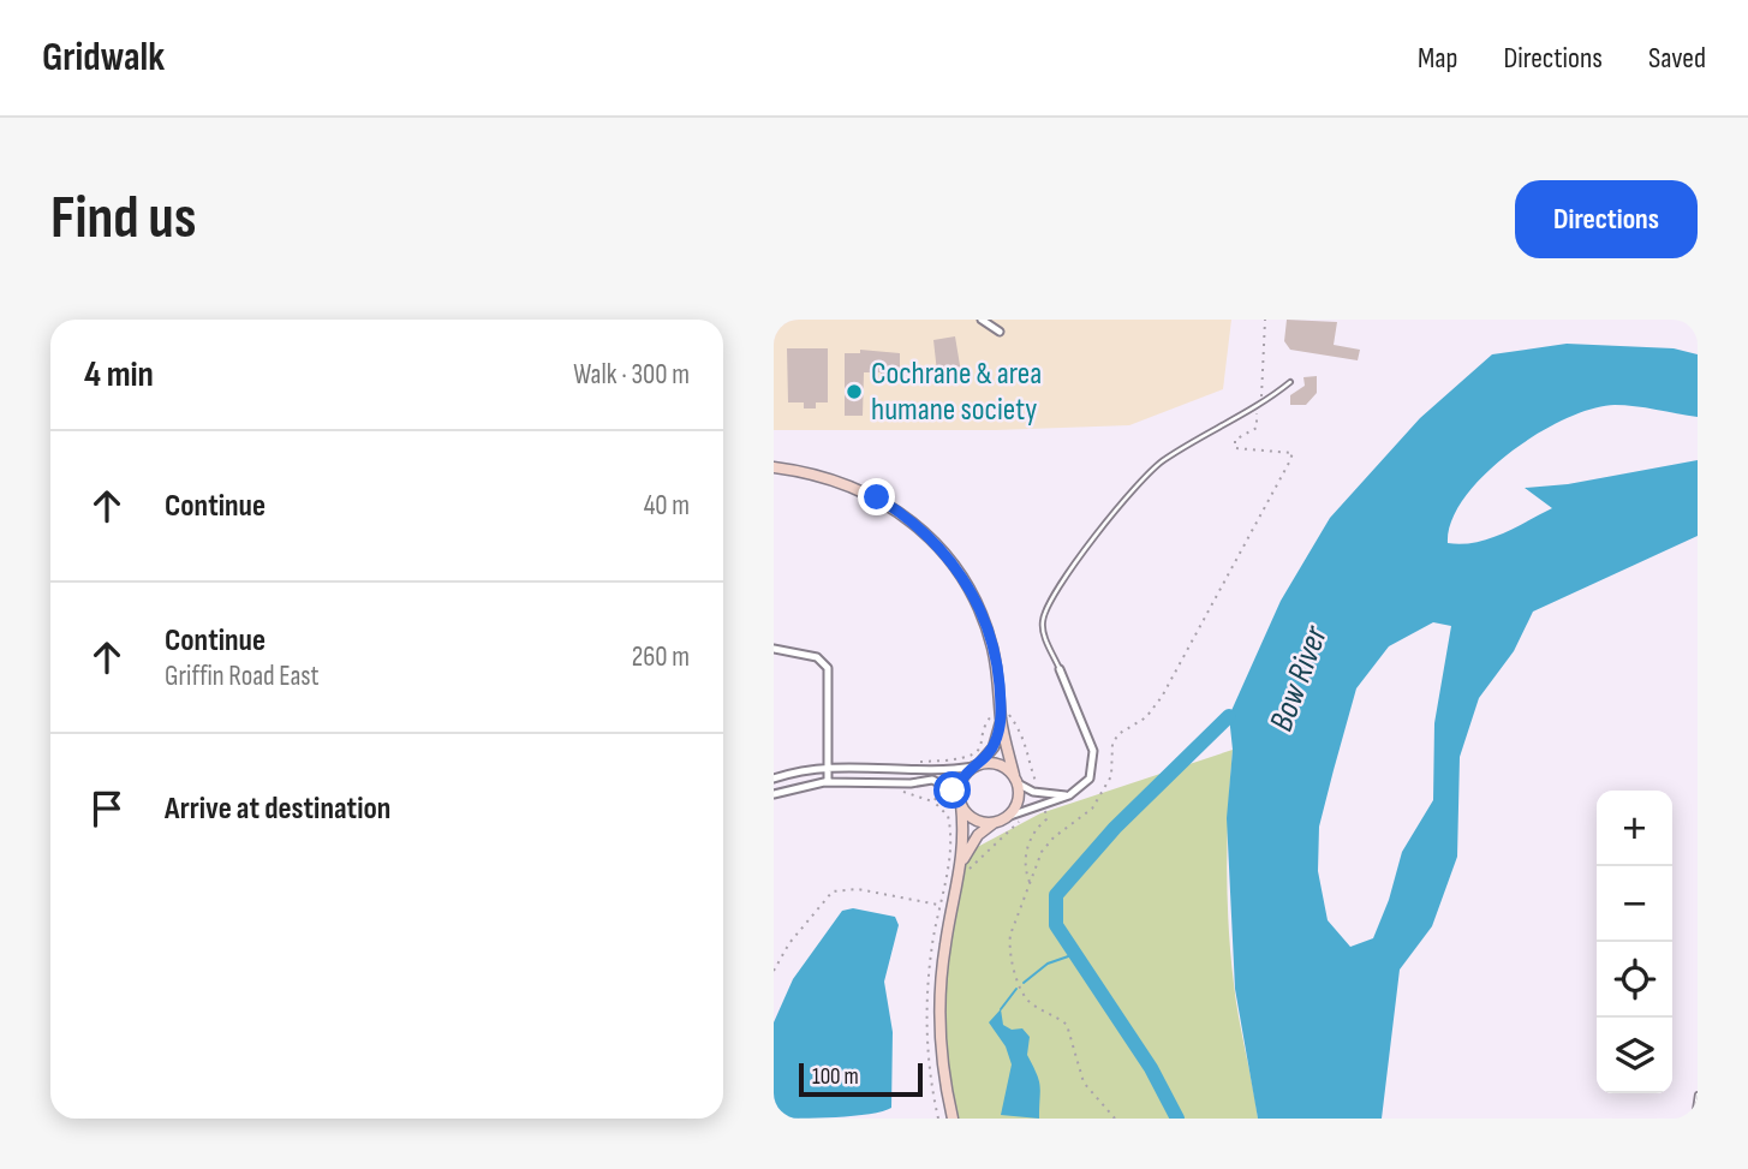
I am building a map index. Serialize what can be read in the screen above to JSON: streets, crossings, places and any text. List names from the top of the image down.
{
  "water": ["Bow River"],
  "places": ["Cochrane & area humane society"],
  "scale_bar": "100 m",
  "page": {
    "header": "Gridwalk",
    "nav": ["Map", "Directions", "Saved"],
    "buttons": "Directions",
    "title": "Find us",
    "heading": ["4 min", "Walk · 300 m"],
    "list": [
      ["Continue", "40 m"],
      ["Continue", "Griffin Road East", "260 m"],
      "Arrive at destination"
    ],
    "map_buttons": ["+", "−"],
    "scale": "100 m"
  }
}
